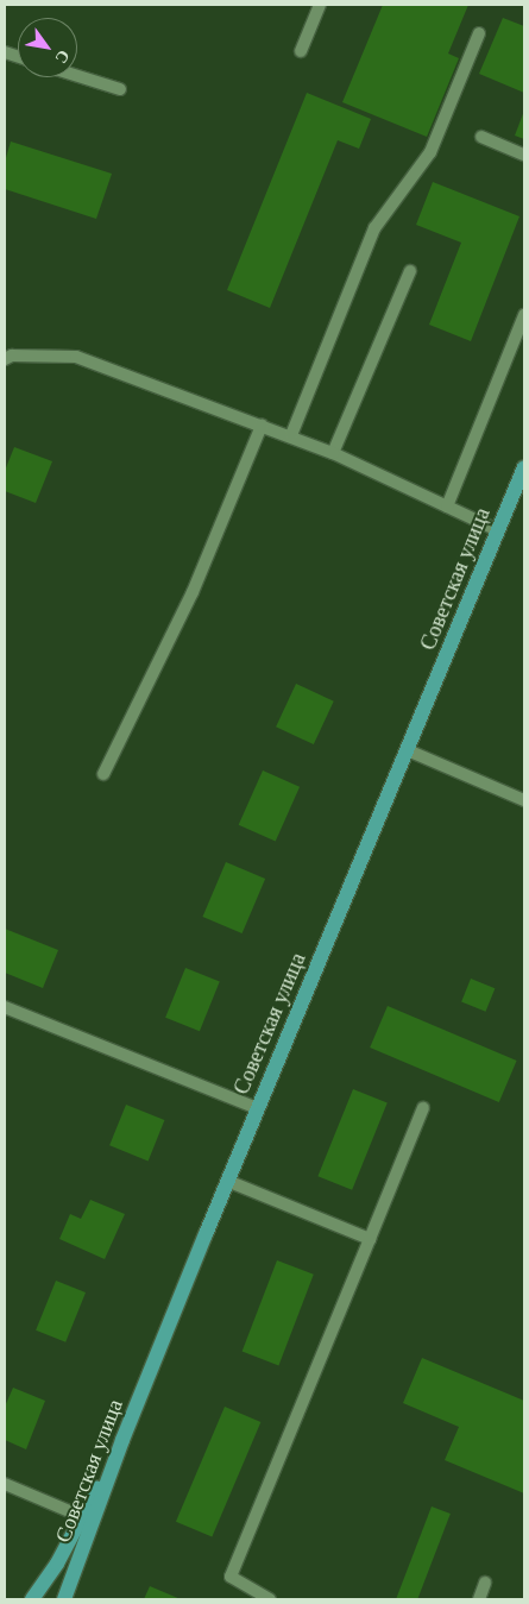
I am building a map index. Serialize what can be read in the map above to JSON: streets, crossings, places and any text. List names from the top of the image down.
{
  "streets": {
    "main road": ["Советская улица"]
  },
  "north": "bottom right"
}
